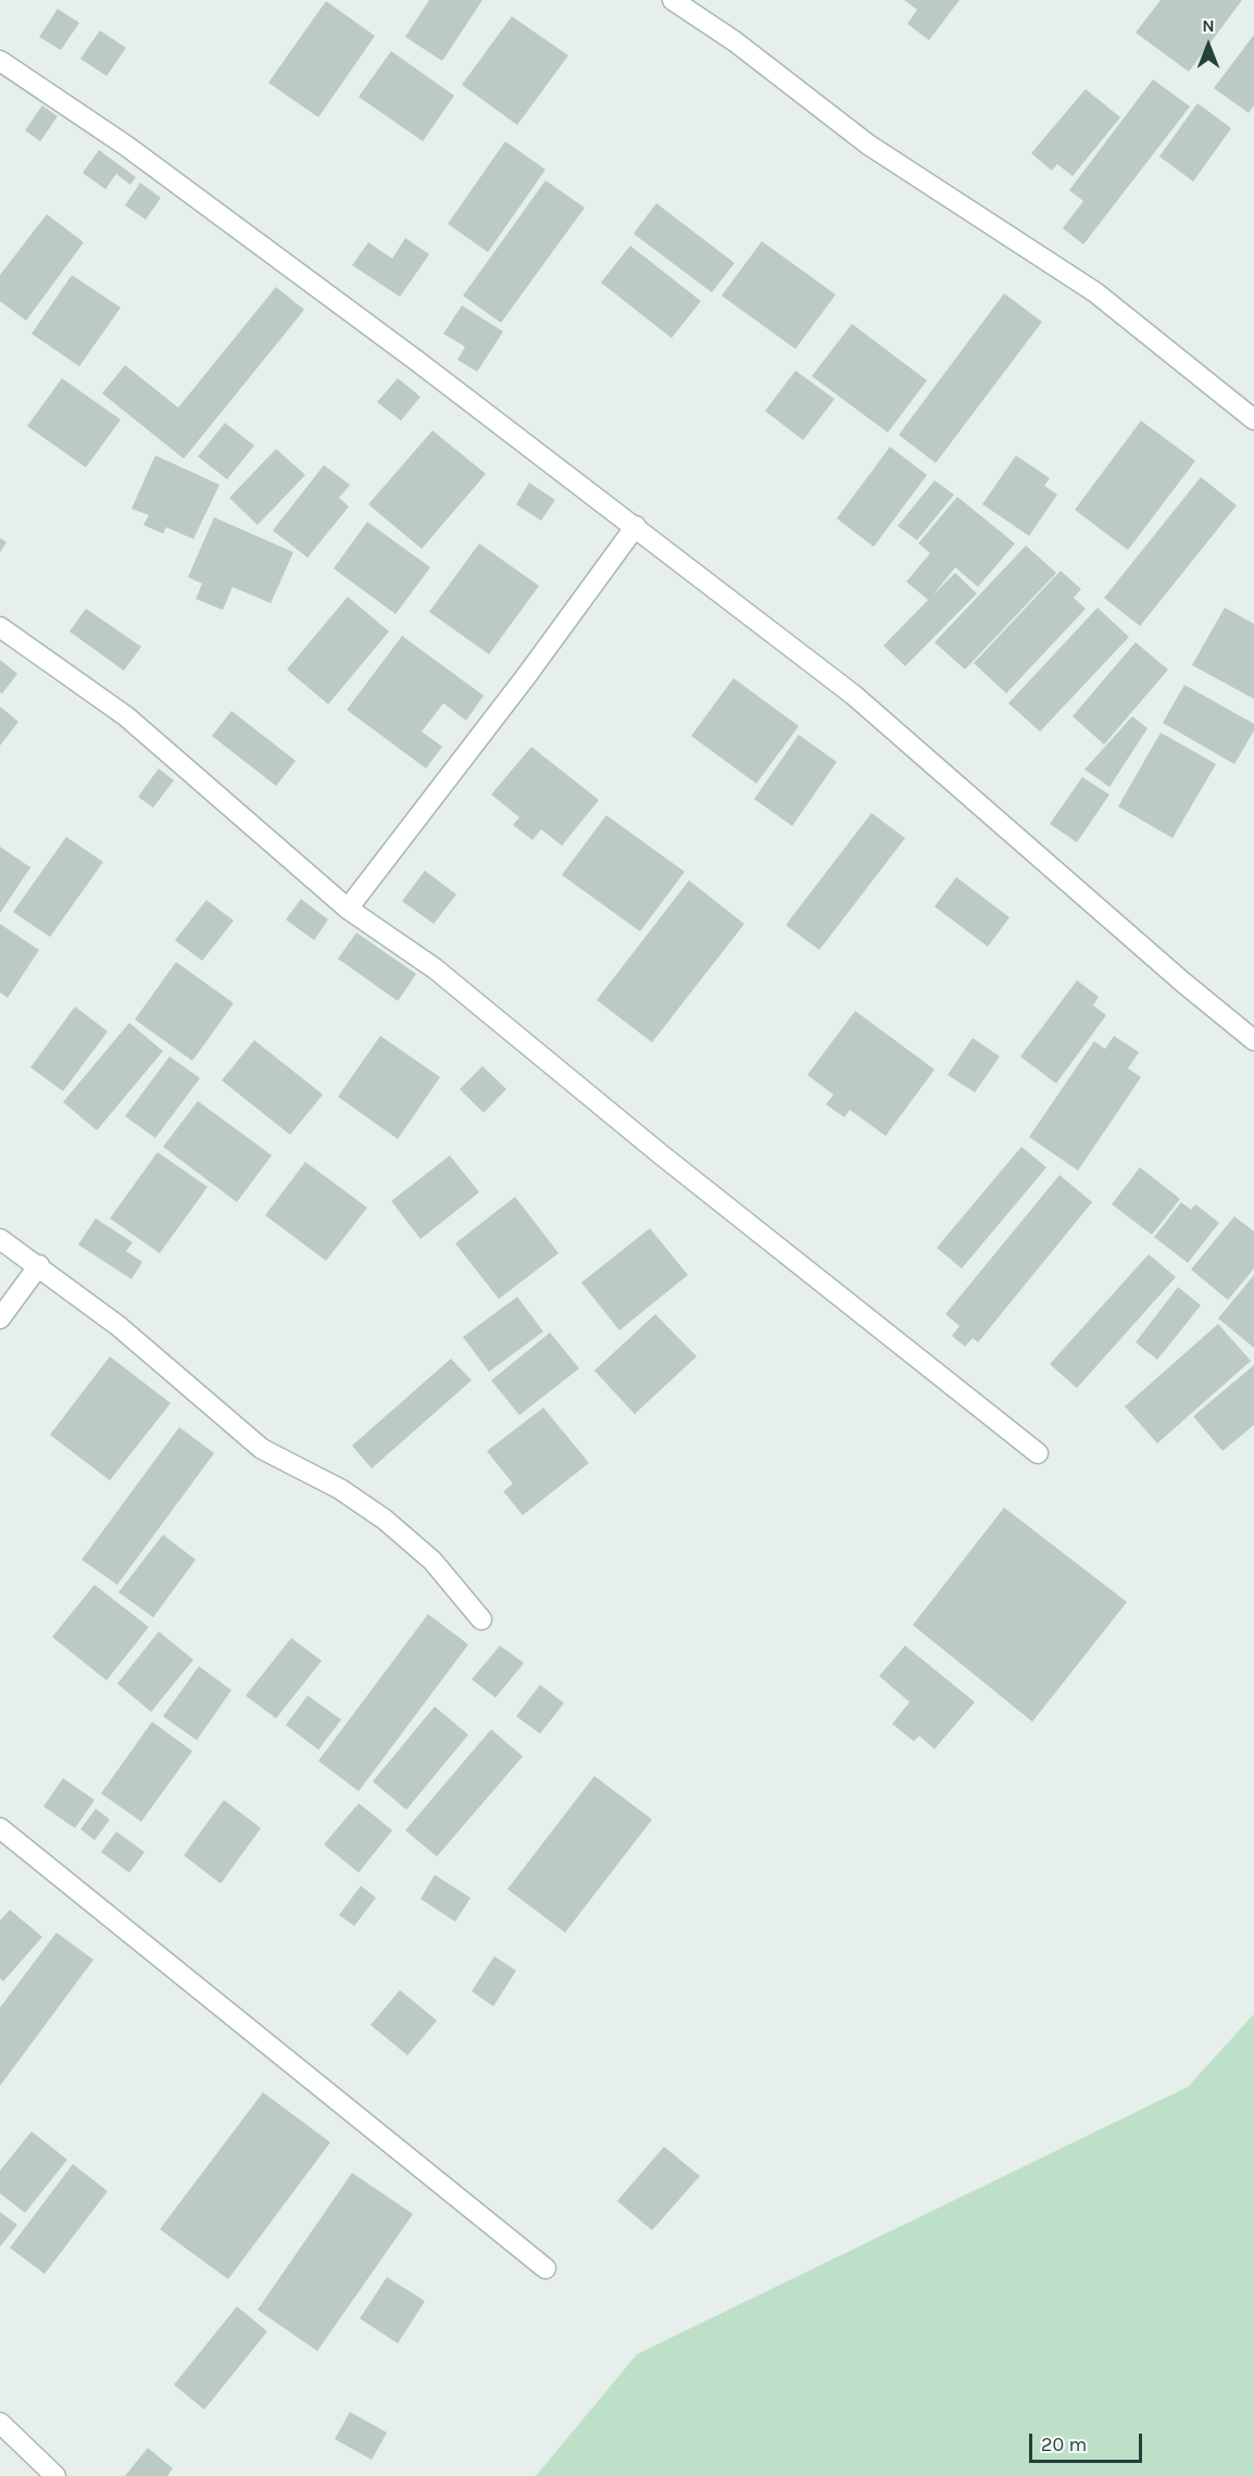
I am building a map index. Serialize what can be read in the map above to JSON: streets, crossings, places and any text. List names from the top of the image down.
{
  "scale_bar": "20 m",
  "north": "top"
}
